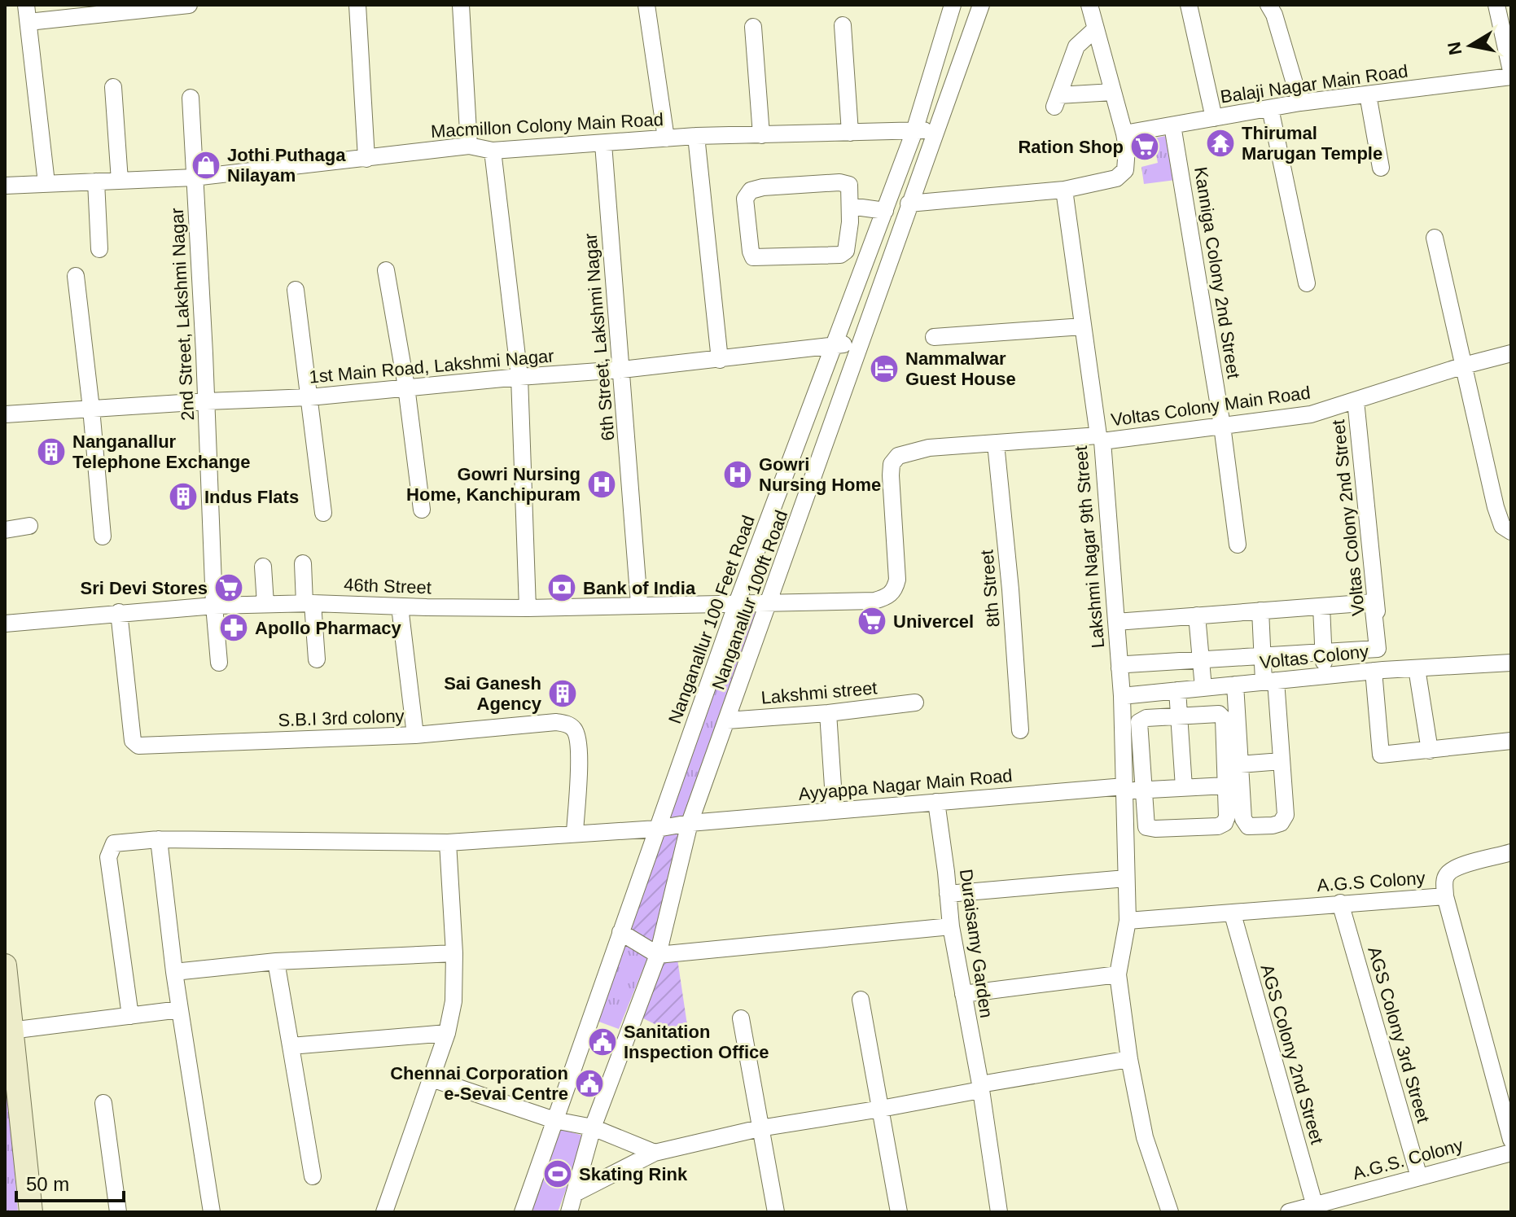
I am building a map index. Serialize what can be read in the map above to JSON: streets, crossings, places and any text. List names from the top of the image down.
{
  "streets": {
    "street": [
      "Balaji Nagar Main Road",
      "Macmillon Colony Main Road",
      "Kanniga Colony 2nd Street",
      "2nd Street, Lakshmi Nagar",
      "6th Street, Lakshmi Nagar",
      "1st Main Road, Lakshmi Nagar",
      "Voltas Colony Main Road",
      "Voltas Colony 2nd Street",
      "Lakshmi Nagar 9th Street",
      "46th Street",
      "8th Street",
      "Nanganallur 100ft Road",
      "Nanganallur 100 Feet Road",
      "Voltas Colony",
      "Lakshmi street",
      "S.B.I 3rd colony",
      "Ayyappa Nagar Main Road",
      "A.G.S Colony",
      "Duraisamy Garden",
      "AGS Colony 3rd Street",
      "AGS Colony 2nd Street",
      "A.G.S. Colony"
    ]
  },
  "crossings": [
    ["Balaji Nagar Main Road", "Kanniga Colony 2nd Street"],
    ["Macmillon Colony Main Road", "2nd Street, Lakshmi Nagar"],
    ["Macmillon Colony Main Road", "6th Street, Lakshmi Nagar"],
    ["Macmillon Colony Main Road", "Nanganallur 100ft Road"],
    ["Macmillon Colony Main Road", "Nanganallur 100 Feet Road"],
    ["Kanniga Colony 2nd Street", "Voltas Colony Main Road"],
    ["2nd Street, Lakshmi Nagar", "1st Main Road, Lakshmi Nagar"],
    ["2nd Street, Lakshmi Nagar", "46th Street"],
    ["6th Street, Lakshmi Nagar", "1st Main Road, Lakshmi Nagar"],
    ["6th Street, Lakshmi Nagar", "46th Street"],
    ["1st Main Road, Lakshmi Nagar", "Nanganallur 100ft Road"],
    ["1st Main Road, Lakshmi Nagar", "Nanganallur 100 Feet Road"],
    ["Voltas Colony Main Road", "Voltas Colony 2nd Street"],
    ["Voltas Colony Main Road", "Lakshmi Nagar 9th Street"],
    ["Voltas Colony Main Road", "46th Street"],
    ["Voltas Colony Main Road", "8th Street"],
    ["Voltas Colony 2nd Street", "Voltas Colony"],
    ["Lakshmi Nagar 9th Street", "Voltas Colony"],
    ["Lakshmi Nagar 9th Street", "Ayyappa Nagar Main Road"],
    ["Lakshmi Nagar 9th Street", "A.G.S Colony"],
    ["46th Street", "8th Street"],
    ["46th Street", "Nanganallur 100ft Road"],
    ["46th Street", "Nanganallur 100 Feet Road"],
    ["46th Street", "S.B.I 3rd colony"],
    ["Nanganallur 100ft Road", "Lakshmi street"],
    ["Nanganallur 100ft Road", "Ayyappa Nagar Main Road"],
    ["Nanganallur 100 Feet Road", "Ayyappa Nagar Main Road"],
    ["S.B.I 3rd colony", "Ayyappa Nagar Main Road"],
    ["Ayyappa Nagar Main Road", "Duraisamy Garden"],
    ["A.G.S Colony", "AGS Colony 3rd Street"],
    ["A.G.S Colony", "AGS Colony 2nd Street"],
    ["AGS Colony 3rd Street", "A.G.S. Colony"],
    ["AGS Colony 2nd Street", "A.G.S. Colony"]
  ],
  "places": {
    "temple": ["Thirumal Marugan Temple"],
    "supermarket": ["Ration Shop", "Sri Devi Stores", "Univercel"],
    "shop": ["Jothi Puthaga Nilayam"],
    "hotel": ["Nammalwar Guest House"],
    "building": ["Nanganallur Telephone Exchange", "Indus Flats", "Sai Ganesh Agency"],
    "hospital": ["Gowri Nursing Home", "Gowri Nursing Home, Kanchipuram"],
    "bank": ["Bank of India"],
    "pharmacy": ["Apollo Pharmacy"],
    "public building": ["Sanitation Inspection Office", "Chennai Corporation e-Sevai Centre"],
    "sports": ["Skating Rink"]
  },
  "scale_bar": "50 m",
  "north": "left"
}
